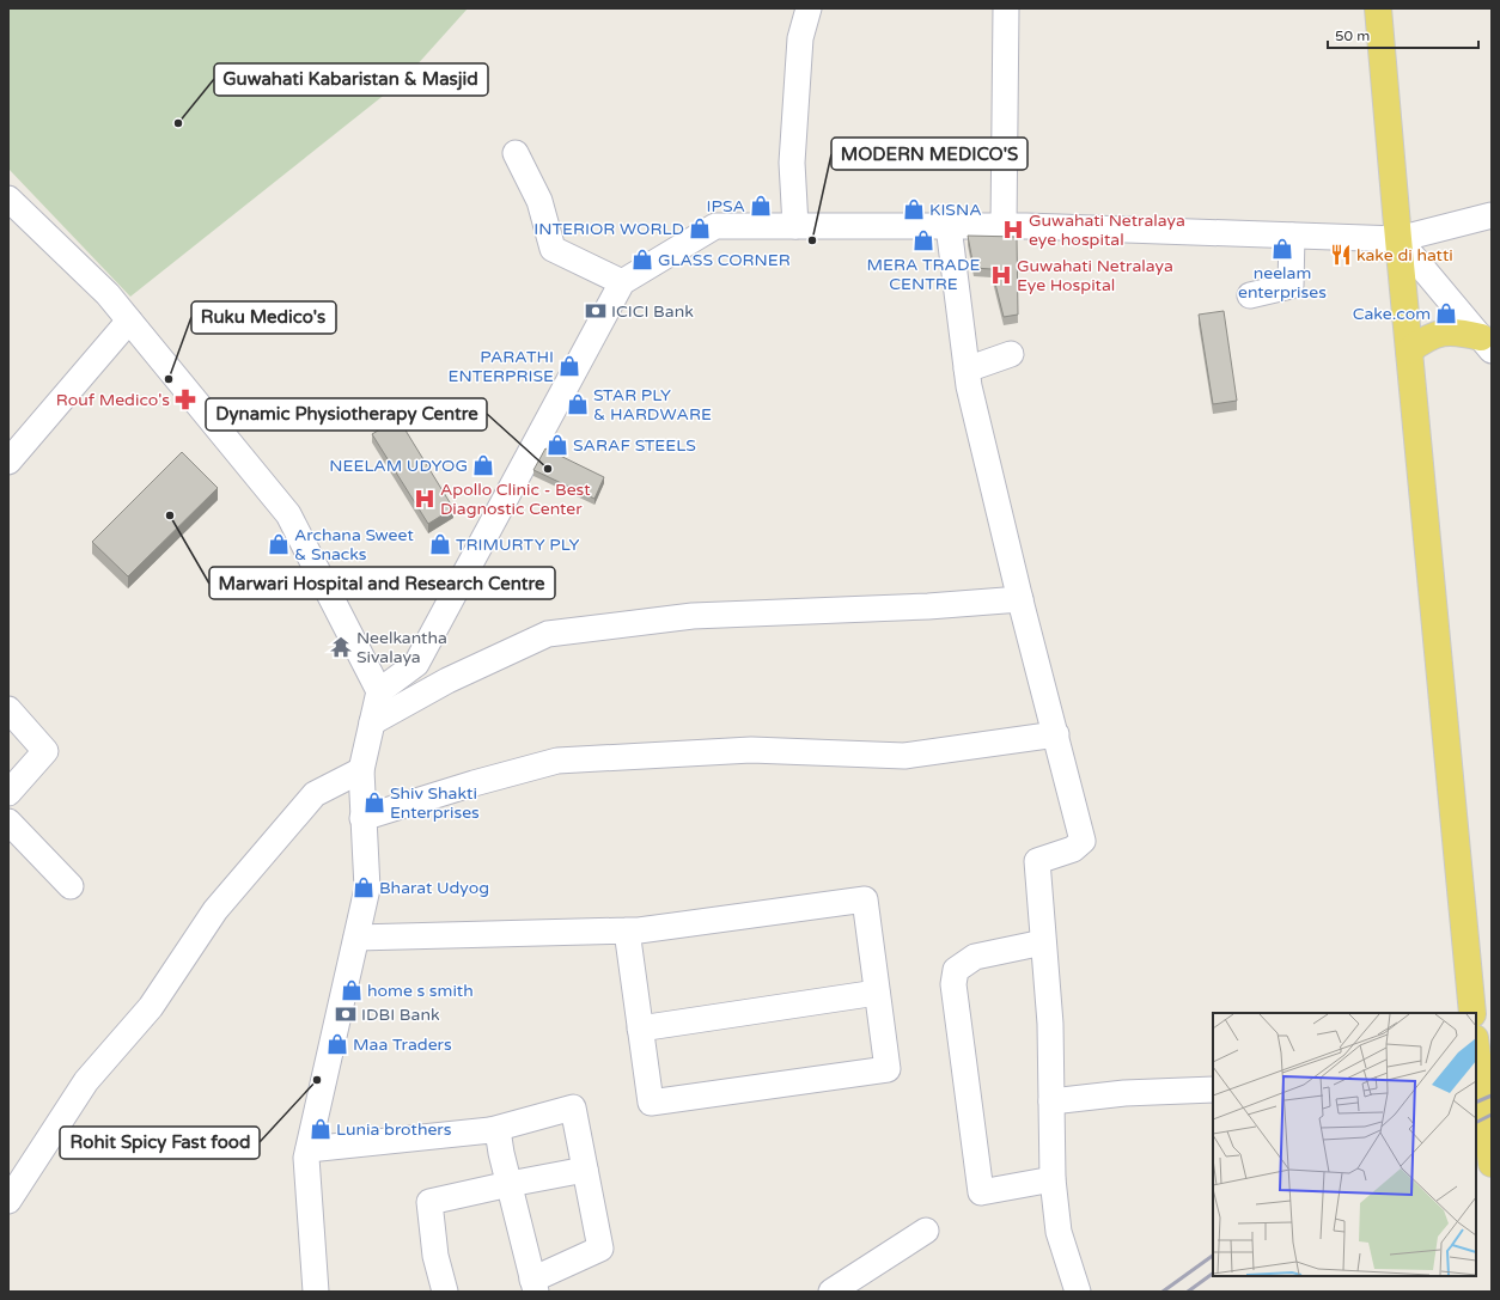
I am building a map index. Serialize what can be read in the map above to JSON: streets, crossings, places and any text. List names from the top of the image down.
{
  "places": {
    "other": [
      "Guwahati Kabaristan & Masjid",
      "MODERN MEDICO'S",
      "Ruku Medico's",
      "Dynamic Physiotherapy Centre",
      "Marwari Hospital and Research Centre",
      "Rohit Spicy Fast food"
    ],
    "shop": [
      "IPSA",
      "KISNA",
      "INTERIOR WORLD",
      "MERA TRADE CENTRE",
      "neelam enterprises",
      "GLASS CORNER",
      "Cake.com",
      "PARATHI ENTERPRISE",
      "STAR PLY & HARDWARE",
      "SARAF STEELS",
      "NEELAM UDYOG",
      "Archana Sweet & Snacks",
      "TRIMURTY PLY",
      "Shiv Shakti Enterprises",
      "Bharat Udyog",
      "home s smith",
      "Maa Traders",
      "Lunia brothers"
    ],
    "hospital": ["Guwahati Netralaya eye hospital", "Guwahati Netralaya Eye Hospital", "Apollo Clinic - Best Diagnostic Center"],
    "restaurant": ["kake di hatti"],
    "bank": ["ICICI Bank", "IDBI Bank"],
    "pharmacy": ["Rouf Medico's"],
    "temple": ["Neelkantha Sivalaya"]
  },
  "scale_bar": "50 m"
}
